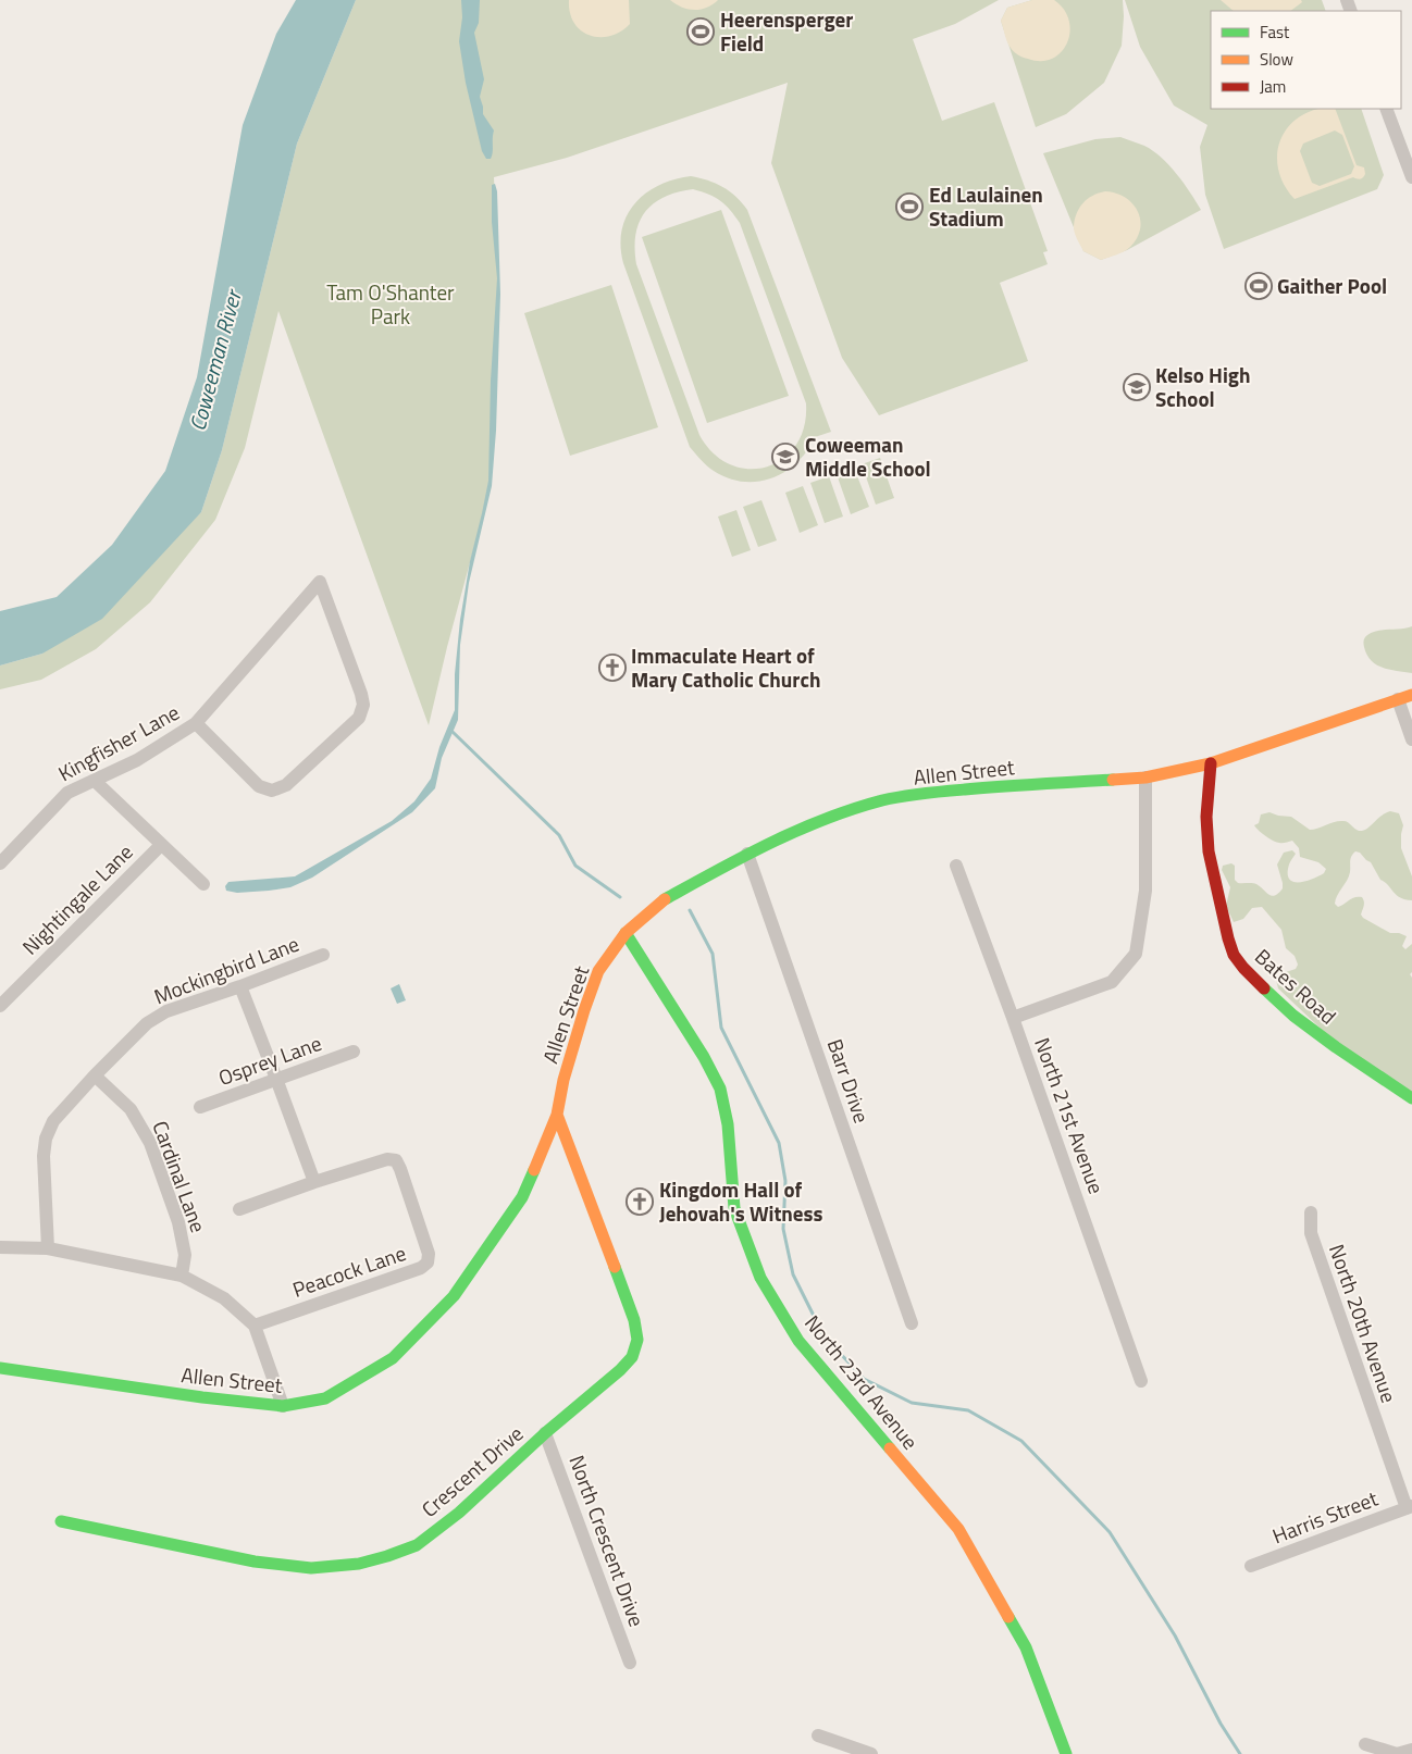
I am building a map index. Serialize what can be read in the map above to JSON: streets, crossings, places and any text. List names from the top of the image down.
{
  "streets": {
    "street": [
      "Kingfisher Lane",
      "Allen Street",
      "Nightingale Lane",
      "Mockingbird Lane",
      "Bates Road",
      "Osprey Lane",
      "Barr Drive",
      "North 21st Avenue",
      "Cardinal Lane",
      "Peacock Lane",
      "North 20th Avenue",
      "North 23rd Avenue",
      "Crescent Drive",
      "Harris Street",
      "North Crescent Drive"
    ]
  },
  "crossings": [
    ["Kingfisher Lane", "Nightingale Lane"],
    ["Allen Street", "Bates Road"],
    ["Allen Street", "Barr Drive"],
    ["Allen Street", "North 23rd Avenue"],
    ["Allen Street", "Crescent Drive"],
    ["Mockingbird Lane", "Cardinal Lane"],
    ["North 20th Avenue", "Harris Street"],
    ["Crescent Drive", "North Crescent Drive"]
  ],
  "water": ["Coweeman River"],
  "parks": ["Tam O'Shanter Park"],
  "places": {
    "sports": ["Heerensperger Field", "Ed Laulainen Stadium", "Gaither Pool"],
    "school or university": ["Kelso High School", "Coweeman Middle School"],
    "church": ["Immaculate Heart of Mary Catholic Church", "Kingdom Hall of Jehovah's Witness"]
  },
  "legend": ["Fast", "Slow", "Jam"]
}
